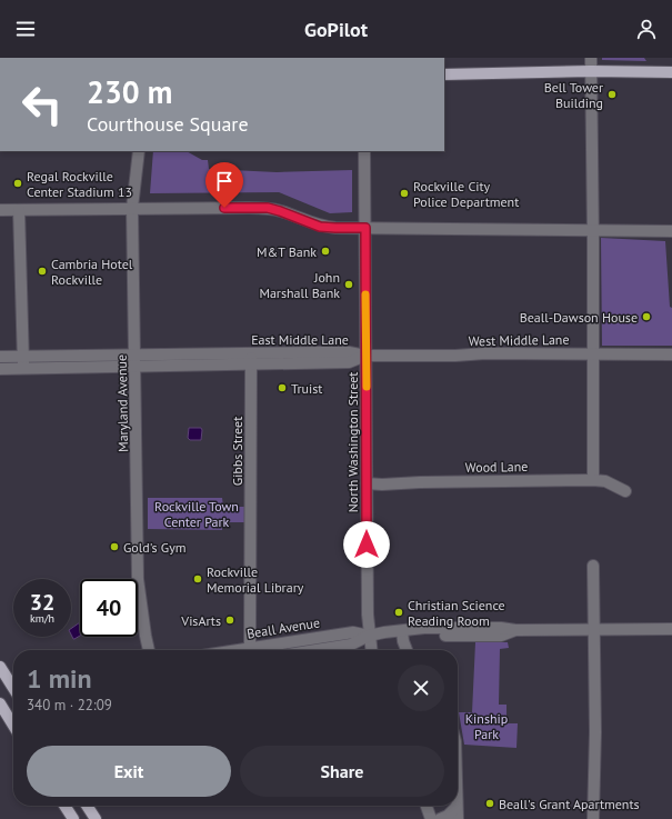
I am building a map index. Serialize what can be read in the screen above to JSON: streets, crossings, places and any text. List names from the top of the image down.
{
  "streets": {
    "street": [
      "East Middle Lane",
      "West Middle Lane",
      "Maryland Avenue",
      "North Washington Street",
      "Gibbs Street",
      "Wood Lane",
      "Beall Avenue"
    ]
  },
  "crossings": [
    ["East Middle Lane", "West Middle Lane"],
    ["East Middle Lane", "Maryland Avenue"],
    ["East Middle Lane", "North Washington Street"],
    ["East Middle Lane", "Gibbs Street"],
    ["West Middle Lane", "North Washington Street"],
    ["North Washington Street", "Wood Lane"],
    ["North Washington Street", "Beall Avenue"]
  ],
  "parks": ["Rockville Town Center Park", "Kinship Park"],
  "places": [
    "Bell Tower Building",
    "Regal Rockville Center Stadium 13",
    "Rockville City Police Department",
    "M&T Bank",
    "Cambria Hotel Rockville",
    "John Marshall Bank",
    "Beall-Dawson House",
    "Truist",
    "Gold's Gym",
    "Rockville Memorial Library",
    "Christian Science Reading Room",
    "VisArts",
    "Beall's Grant Apartments"
  ],
  "page": {
    "header": "GoPilot",
    "turn": ["230 m", "Courthouse Square"],
    "speed": "32 km/h",
    "limit": "40",
    "heading": ["1 min", "340 m · 22:09"],
    "buttons": ["Exit", "Share"]
  }
}
